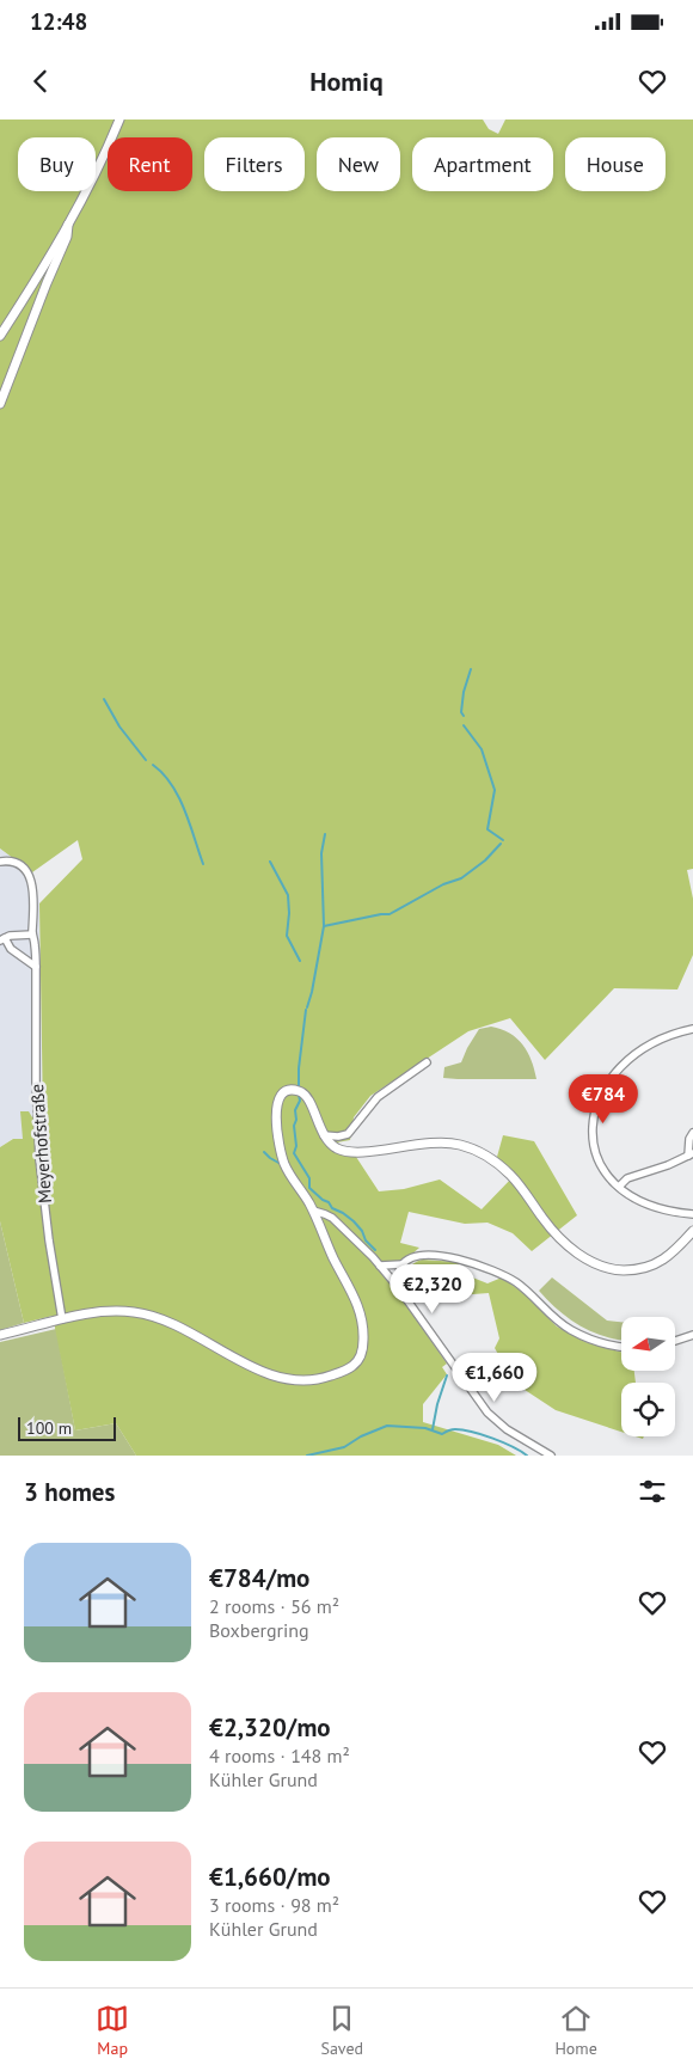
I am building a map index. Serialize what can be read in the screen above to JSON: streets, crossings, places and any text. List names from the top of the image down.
{
  "streets": {
    "street": ["Meyerhofstraße"]
  },
  "scale_bar": "100 m",
  "north": "left",
  "page": {
    "status": "12:48",
    "header": "Homiq",
    "chip": [
      "Buy",
      "Rent",
      "Filters",
      "New",
      "Apartment",
      "House"
    ],
    "price": ["€784", "€2,320", "€1,660"],
    "scale": "100 m",
    "heading": "3 homes",
    "list": [
      {
        "name": "€784/mo",
        "note": "2 rooms · 56 m² · Boxbergring"
      },
      {
        "name": "€2,320/mo",
        "note": "4 rooms · 148 m² · Kühler Grund"
      },
      {
        "name": "€1,660/mo",
        "note": "3 rooms · 98 m² · Kühler Grund"
      }
    ],
    "tabs": ["Map", "Saved", "Home"]
  }
}
